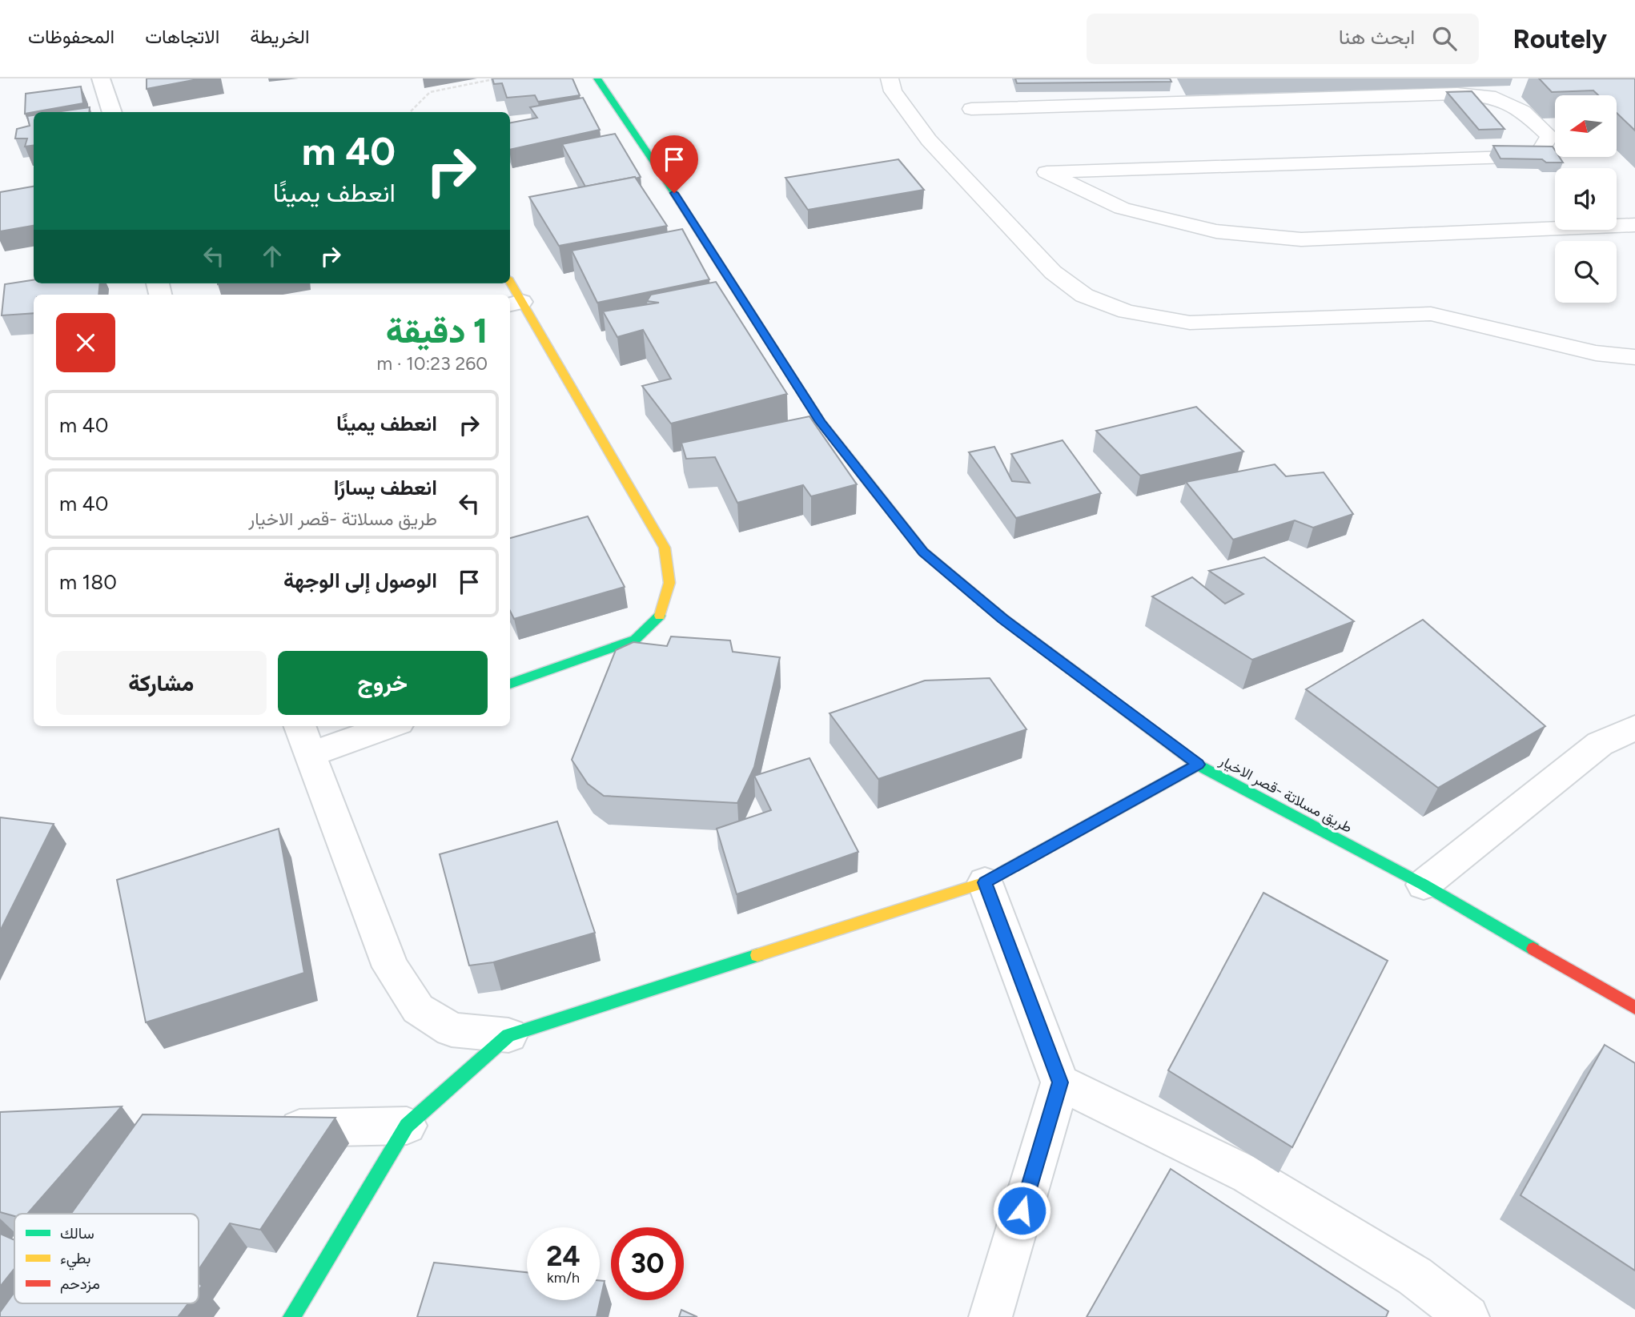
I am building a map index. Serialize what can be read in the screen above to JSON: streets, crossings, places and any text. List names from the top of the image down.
{
  "streets": {
    "main road": ["طريق مسلاتة -قصر الاخيار"]
  },
  "legend": ["سالك", "بطيء", "مزدحم"],
  "north": "left",
  "page": {
    "header": "Routely",
    "search": "ابحث هنا",
    "nav": ["الخريطة", "الاتجاهات", "المحفوظات"],
    "turn": ["40 m", "انعطف يمينًا"],
    "heading": ["1 دقيقة", "260 m · 10:23"],
    "list": [
      {
        "name": "انعطف يمينًا",
        "value": "40 m"
      },
      {
        "name": "انعطف يسارًا",
        "note": "طريق مسلاتة -قصر الاخيار",
        "value": "40 m"
      },
      {
        "name": "الوصول إلى الوجهة",
        "value": "180 m"
      }
    ],
    "buttons": ["خروج", "مشاركة"],
    "speed": "24 km/h",
    "limit": "30"
  }
}
